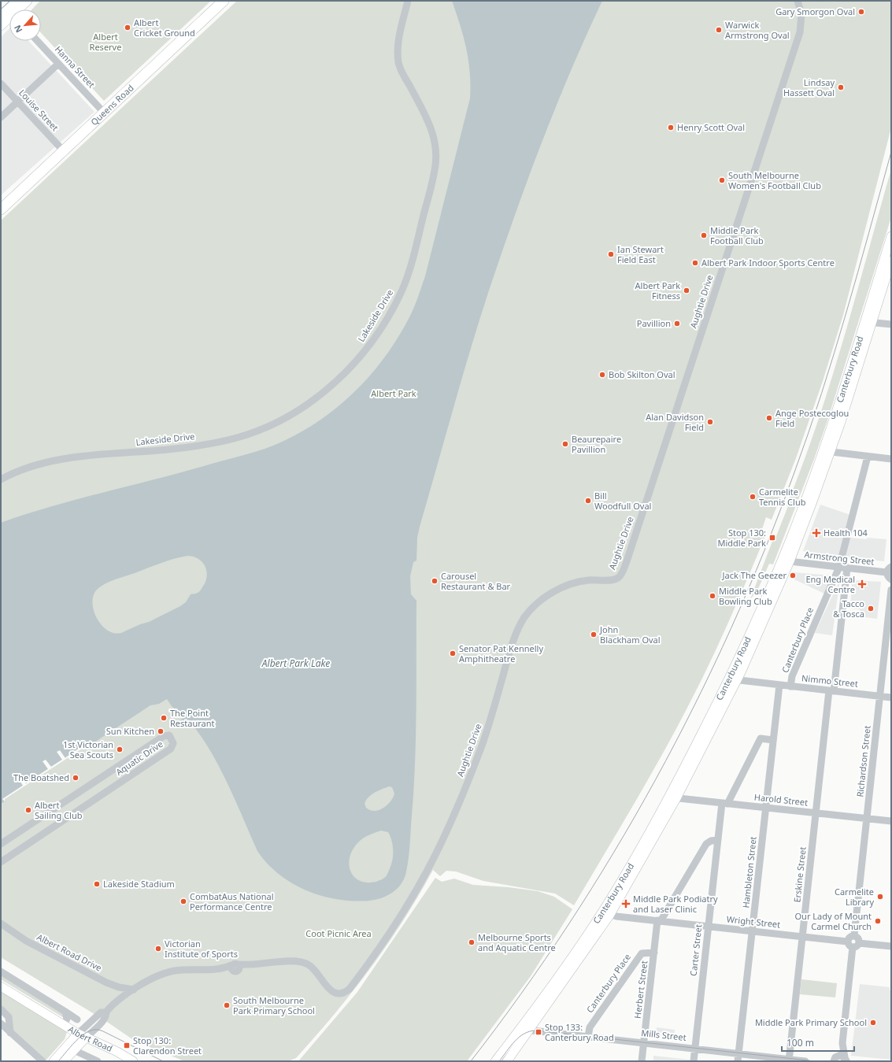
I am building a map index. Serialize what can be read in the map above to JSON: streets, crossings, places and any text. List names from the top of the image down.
{
  "streets": {
    "highway": ["Queens Road"],
    "main road": ["Canterbury Road", "Albert Road"],
    "street": [
      "Hanna Street",
      "Louise Street",
      "Aughtie Drive",
      "Lakeside Drive",
      "Armstrong Street",
      "Canterbury Place",
      "Nimmo Street",
      "Aquatic Drive",
      "Richardson Street",
      "Harold Street",
      "Hambleton Street",
      "Erskine Street",
      "Wright Street",
      "Carter Street",
      "Albert Road Drive",
      "Herbert Street",
      "Mills Street"
    ]
  },
  "crossings": [
    ["Hanna Street", "Queens Road"],
    ["Queens Road", "Louise Street"],
    ["Aughtie Drive", "Albert Road Drive"],
    ["Aughtie Drive", "Albert Road"],
    ["Canterbury Road", "Armstrong Street"],
    ["Canterbury Road", "Nimmo Street"],
    ["Canterbury Road", "Harold Street"],
    ["Canterbury Road", "Wright Street"],
    ["Canterbury Road", "Mills Street"],
    ["Armstrong Street", "Canterbury Place"],
    ["Armstrong Street", "Erskine Street"],
    ["Canterbury Place", "Nimmo Street"],
    ["Canterbury Place", "Herbert Street"],
    ["Canterbury Place", "Mills Street"],
    ["Nimmo Street", "Richardson Street"],
    ["Nimmo Street", "Hambleton Street"],
    ["Nimmo Street", "Erskine Street"],
    ["Richardson Street", "Harold Street"],
    ["Richardson Street", "Wright Street"],
    ["Harold Street", "Hambleton Street"],
    ["Harold Street", "Erskine Street"],
    ["Harold Street", "Carter Street"],
    ["Hambleton Street", "Wright Street"],
    ["Hambleton Street", "Mills Street"],
    ["Erskine Street", "Wright Street"],
    ["Erskine Street", "Mills Street"],
    ["Wright Street", "Carter Street"],
    ["Wright Street", "Herbert Street"],
    ["Carter Street", "Mills Street"],
    ["Herbert Street", "Mills Street"]
  ],
  "water": ["Albert Park Lake"],
  "parks": ["Albert Reserve", "Albert Park", "Coot Picnic Area"],
  "places": {
    "other": [
      "Gary Smorgon Oval",
      "Albert Cricket Ground",
      "Warwick Armstrong Oval",
      "Lindsay Hassett Oval",
      "Henry Scott Oval",
      "South Melbourne Women's Football Club",
      "Middle Park Football Club",
      "Ian Stewart Field East",
      "Albert Park Indoor Sports Centre",
      "Albert Park Fitness",
      "Pavillion",
      "Bob Skilton Oval",
      "Ange Postecoglou Field",
      "Alan Davidson Field",
      "Beaurepaire Pavillion",
      "Carmelite Tennis Club",
      "Bill Woodfull Oval",
      "Jack The Geezer",
      "Carousel Restaurant & Bar",
      "Middle Park Bowling Club",
      "Tacco & Tosca",
      "John Blackham Oval",
      "Senator Pat Kennelly Amphitheatre",
      "The Point Restaurant",
      "Sun Kitchen",
      "1st Victorian Sea Scouts",
      "The Boatshed",
      "Albert Sailing Club",
      "Lakeside Stadium",
      "Carmelite Library",
      "CombatAus National Performance Centre",
      "Our Lady of Mount Carmel Church",
      "Melbourne Sports and Aquatic Centre",
      "Victorian Institute of Sports",
      "South Melbourne Park Primary School",
      "Middle Park Primary School"
    ],
    "health": ["Health 104", "Eng Medical Centre", "Middle Park Podiatry and Laser Clinic"],
    "transit": ["Stop 130: Middle Park", "Stop 133: Canterbury Road", "Stop 130: Clarendon Street"]
  },
  "scale_bar": "100 m",
  "north": "bottom left"
}
